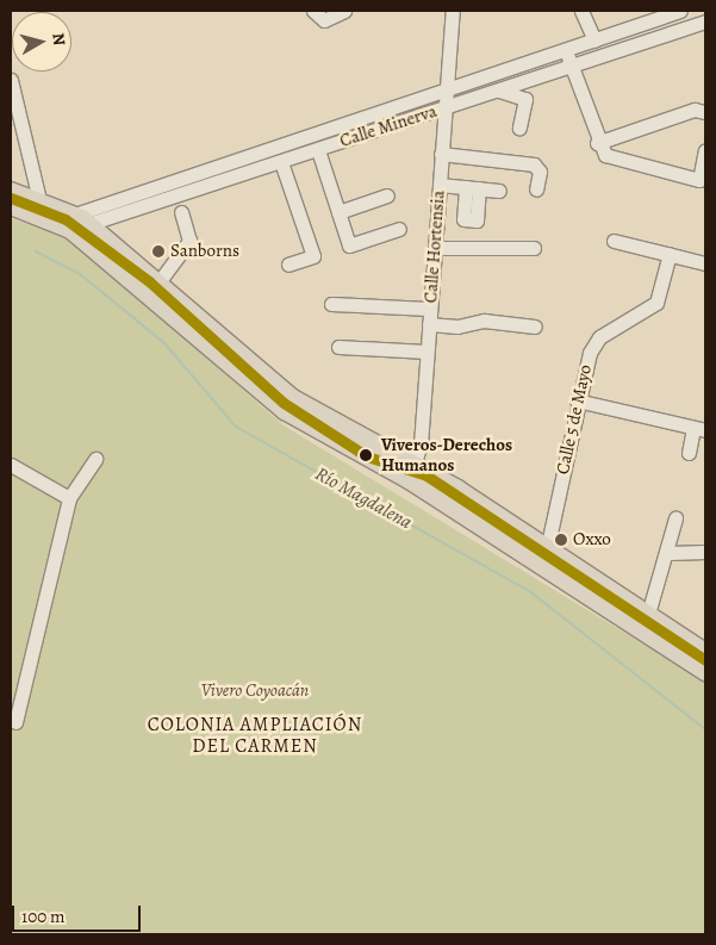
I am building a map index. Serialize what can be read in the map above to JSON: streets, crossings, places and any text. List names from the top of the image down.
{
  "streets": {
    "street": ["Calle Minerva", "Calle Hortensia", "Calle 5 de Mayo"]
  },
  "crossings": [
    ["Calle Minerva", "Calle Hortensia"]
  ],
  "districts": ["COLONIA AMPLIACIÓN DEL CARMEN"],
  "water": ["Río Magdalena"],
  "parks": ["Vivero Coyoacán"],
  "places": ["Sanborns", "Viveros-Derechos Humanos", "Oxxo"],
  "scale_bar": "100 m",
  "north": "right"
}
